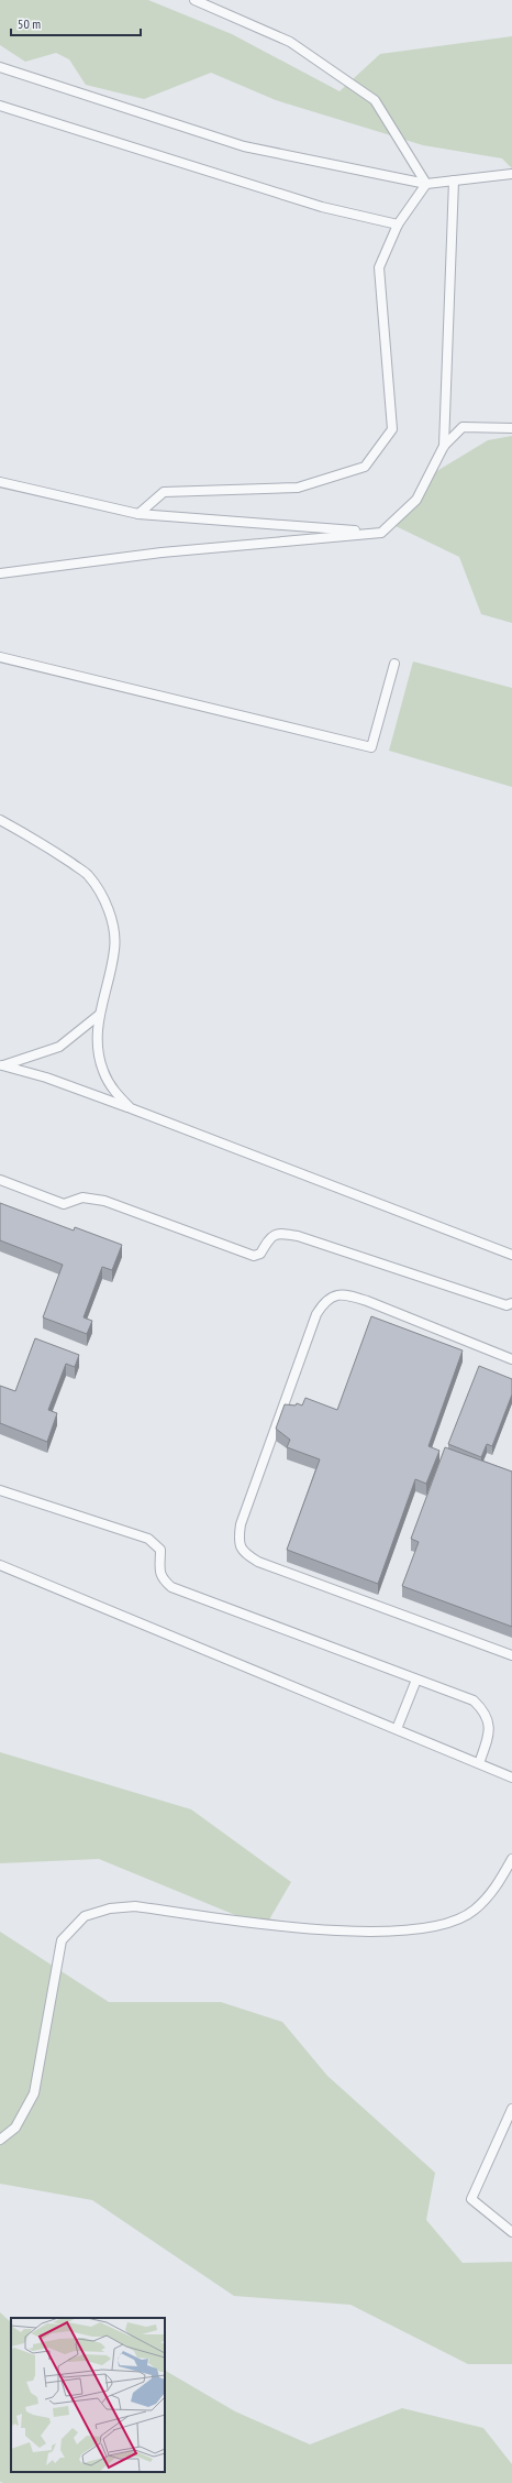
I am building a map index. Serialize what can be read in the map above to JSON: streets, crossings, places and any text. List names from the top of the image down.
{
  "scale_bar": "50 m"
}
